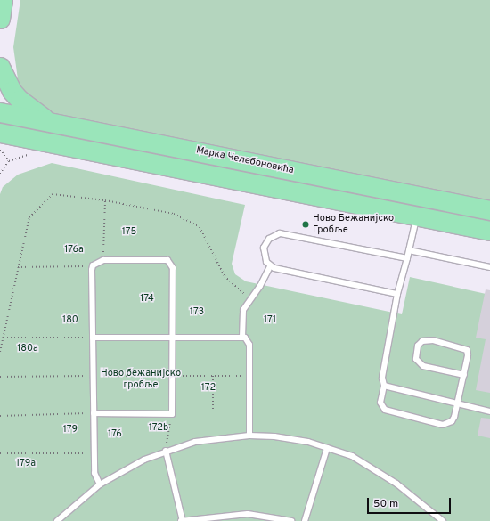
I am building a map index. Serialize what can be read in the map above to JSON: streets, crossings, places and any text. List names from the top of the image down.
{
  "streets": {
    "main road": ["Марка Челебоновића"]
  },
  "parks": [
    "175",
    "176a",
    "174",
    "173",
    "180",
    "171",
    "180a",
    "Ново бежанијско гробље",
    "172",
    "172b",
    "179",
    "176",
    "179a"
  ],
  "places": ["Ново Бежанијско Гробље"],
  "scale_bar": "50 m"
}
